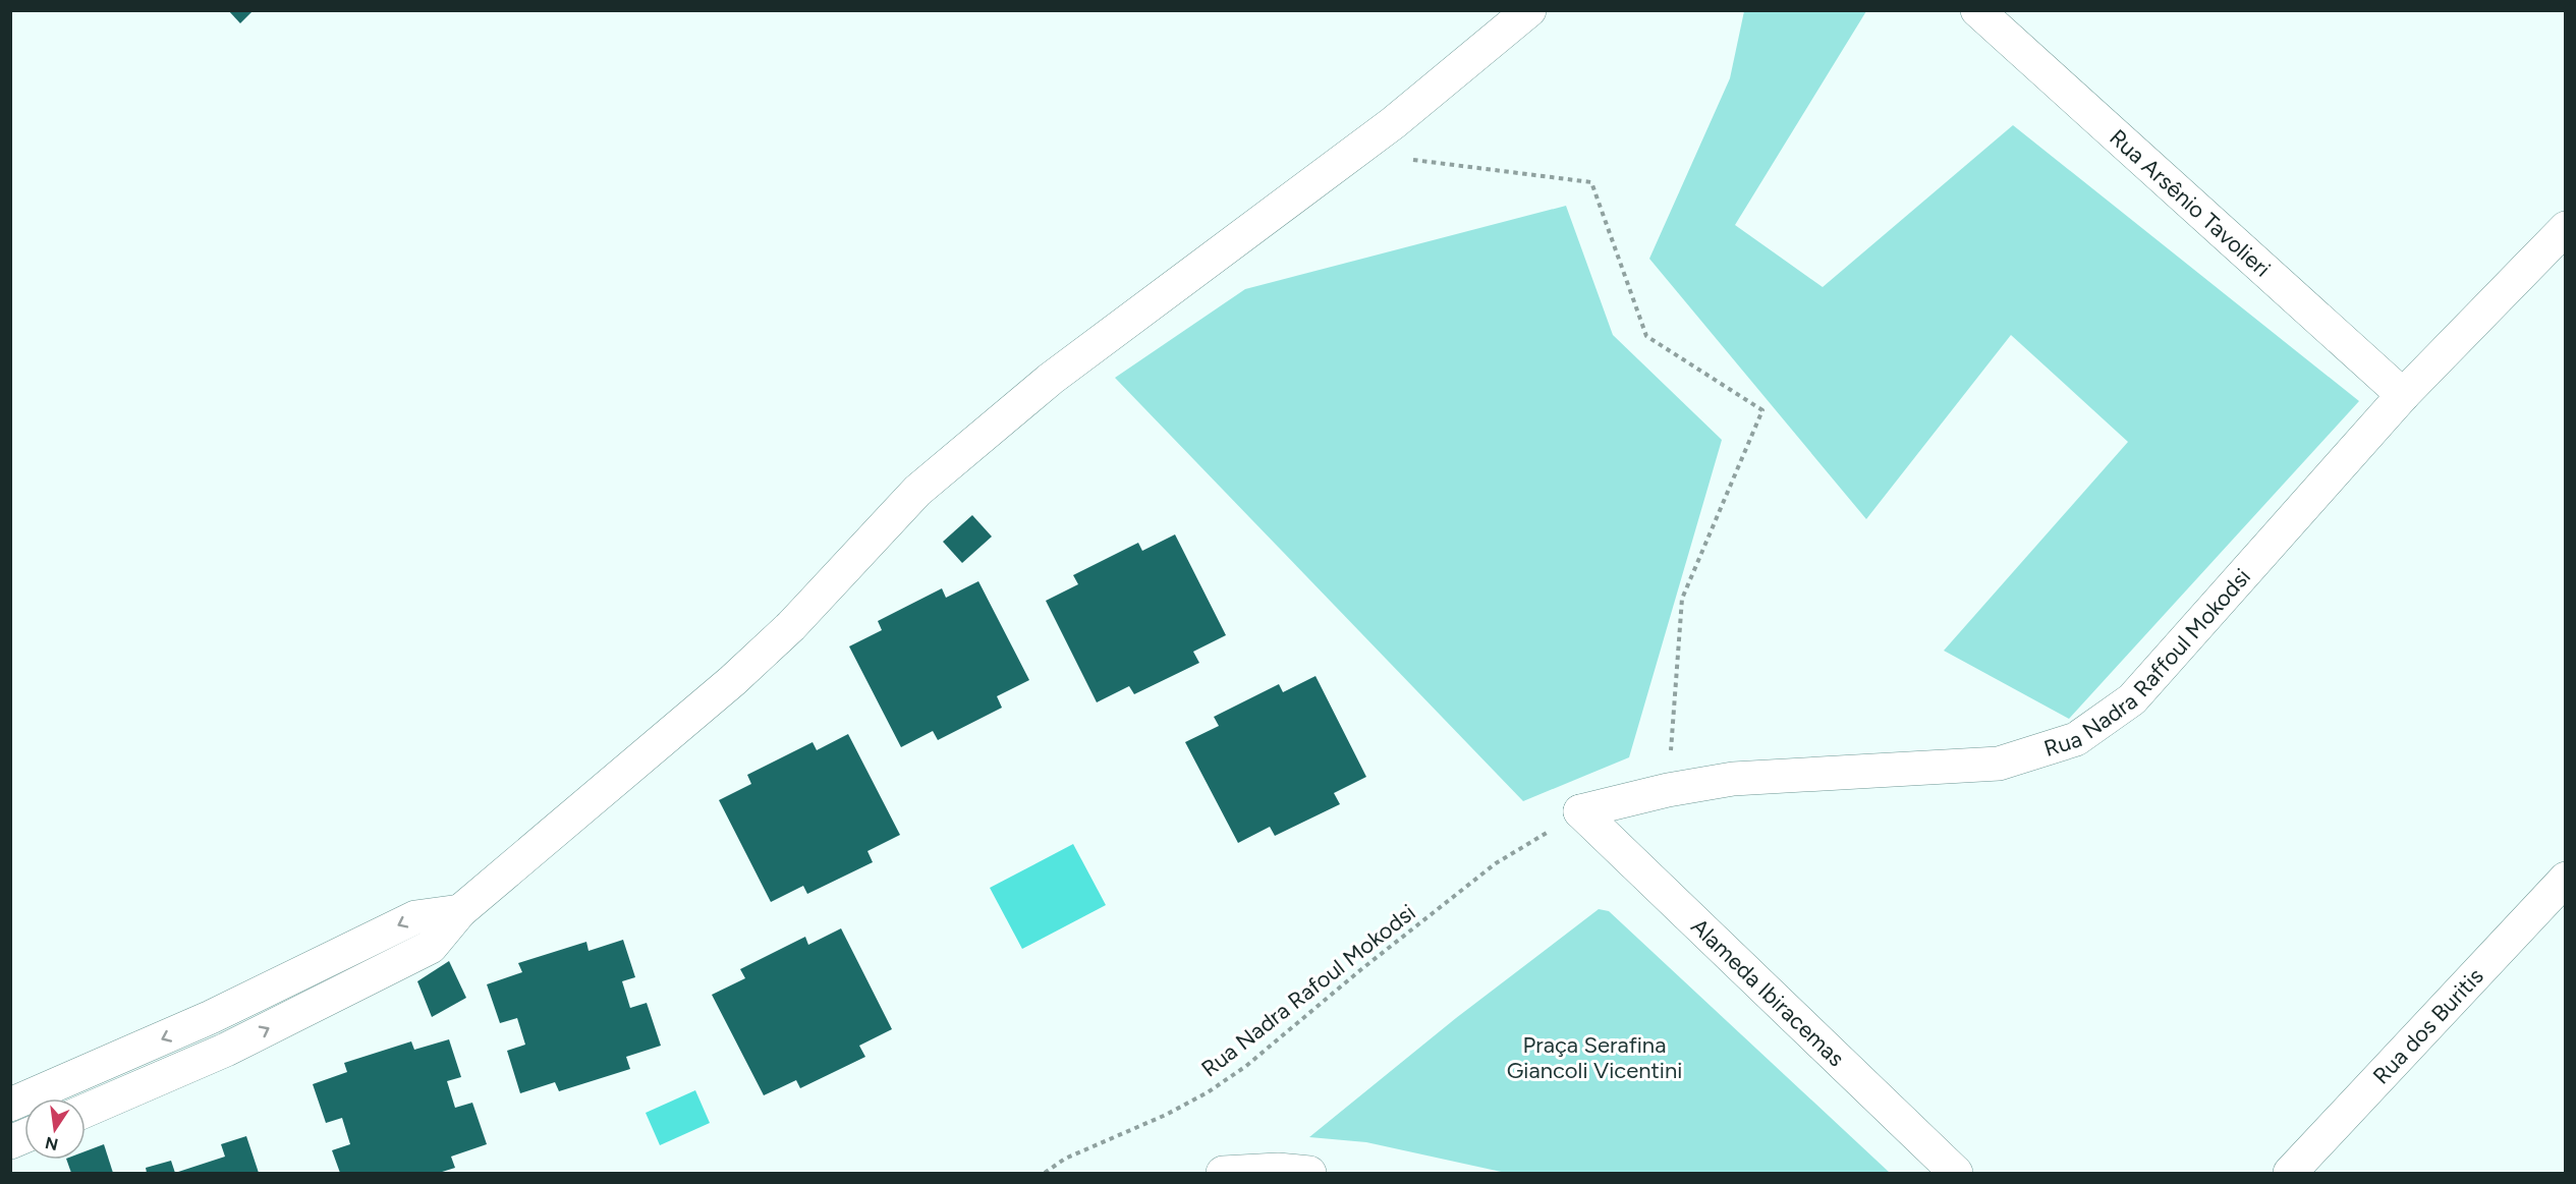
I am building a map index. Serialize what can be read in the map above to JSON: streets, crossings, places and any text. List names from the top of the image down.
{
  "streets": {
    "street": [
      "Rua Arsênio Tavolieri",
      "Rua Nadra Raffoul Mokodsi",
      "Alameda Ibiracemas",
      "Rua dos Buritis"
    ],
    "path": ["Rua Nadra Rafoul Mokodsi"]
  },
  "crossings": [
    ["Rua Arsênio Tavolieri", "Rua Nadra Raffoul Mokodsi"],
    ["Rua Nadra Raffoul Mokodsi", "Rua Nadra Rafoul Mokodsi"],
    ["Rua Nadra Raffoul Mokodsi", "Alameda Ibiracemas"],
    ["Rua Nadra Rafoul Mokodsi", "Alameda Ibiracemas"]
  ],
  "parks": ["Praça Serafina Giancoli Vicentini"],
  "north": "bottom"
}
